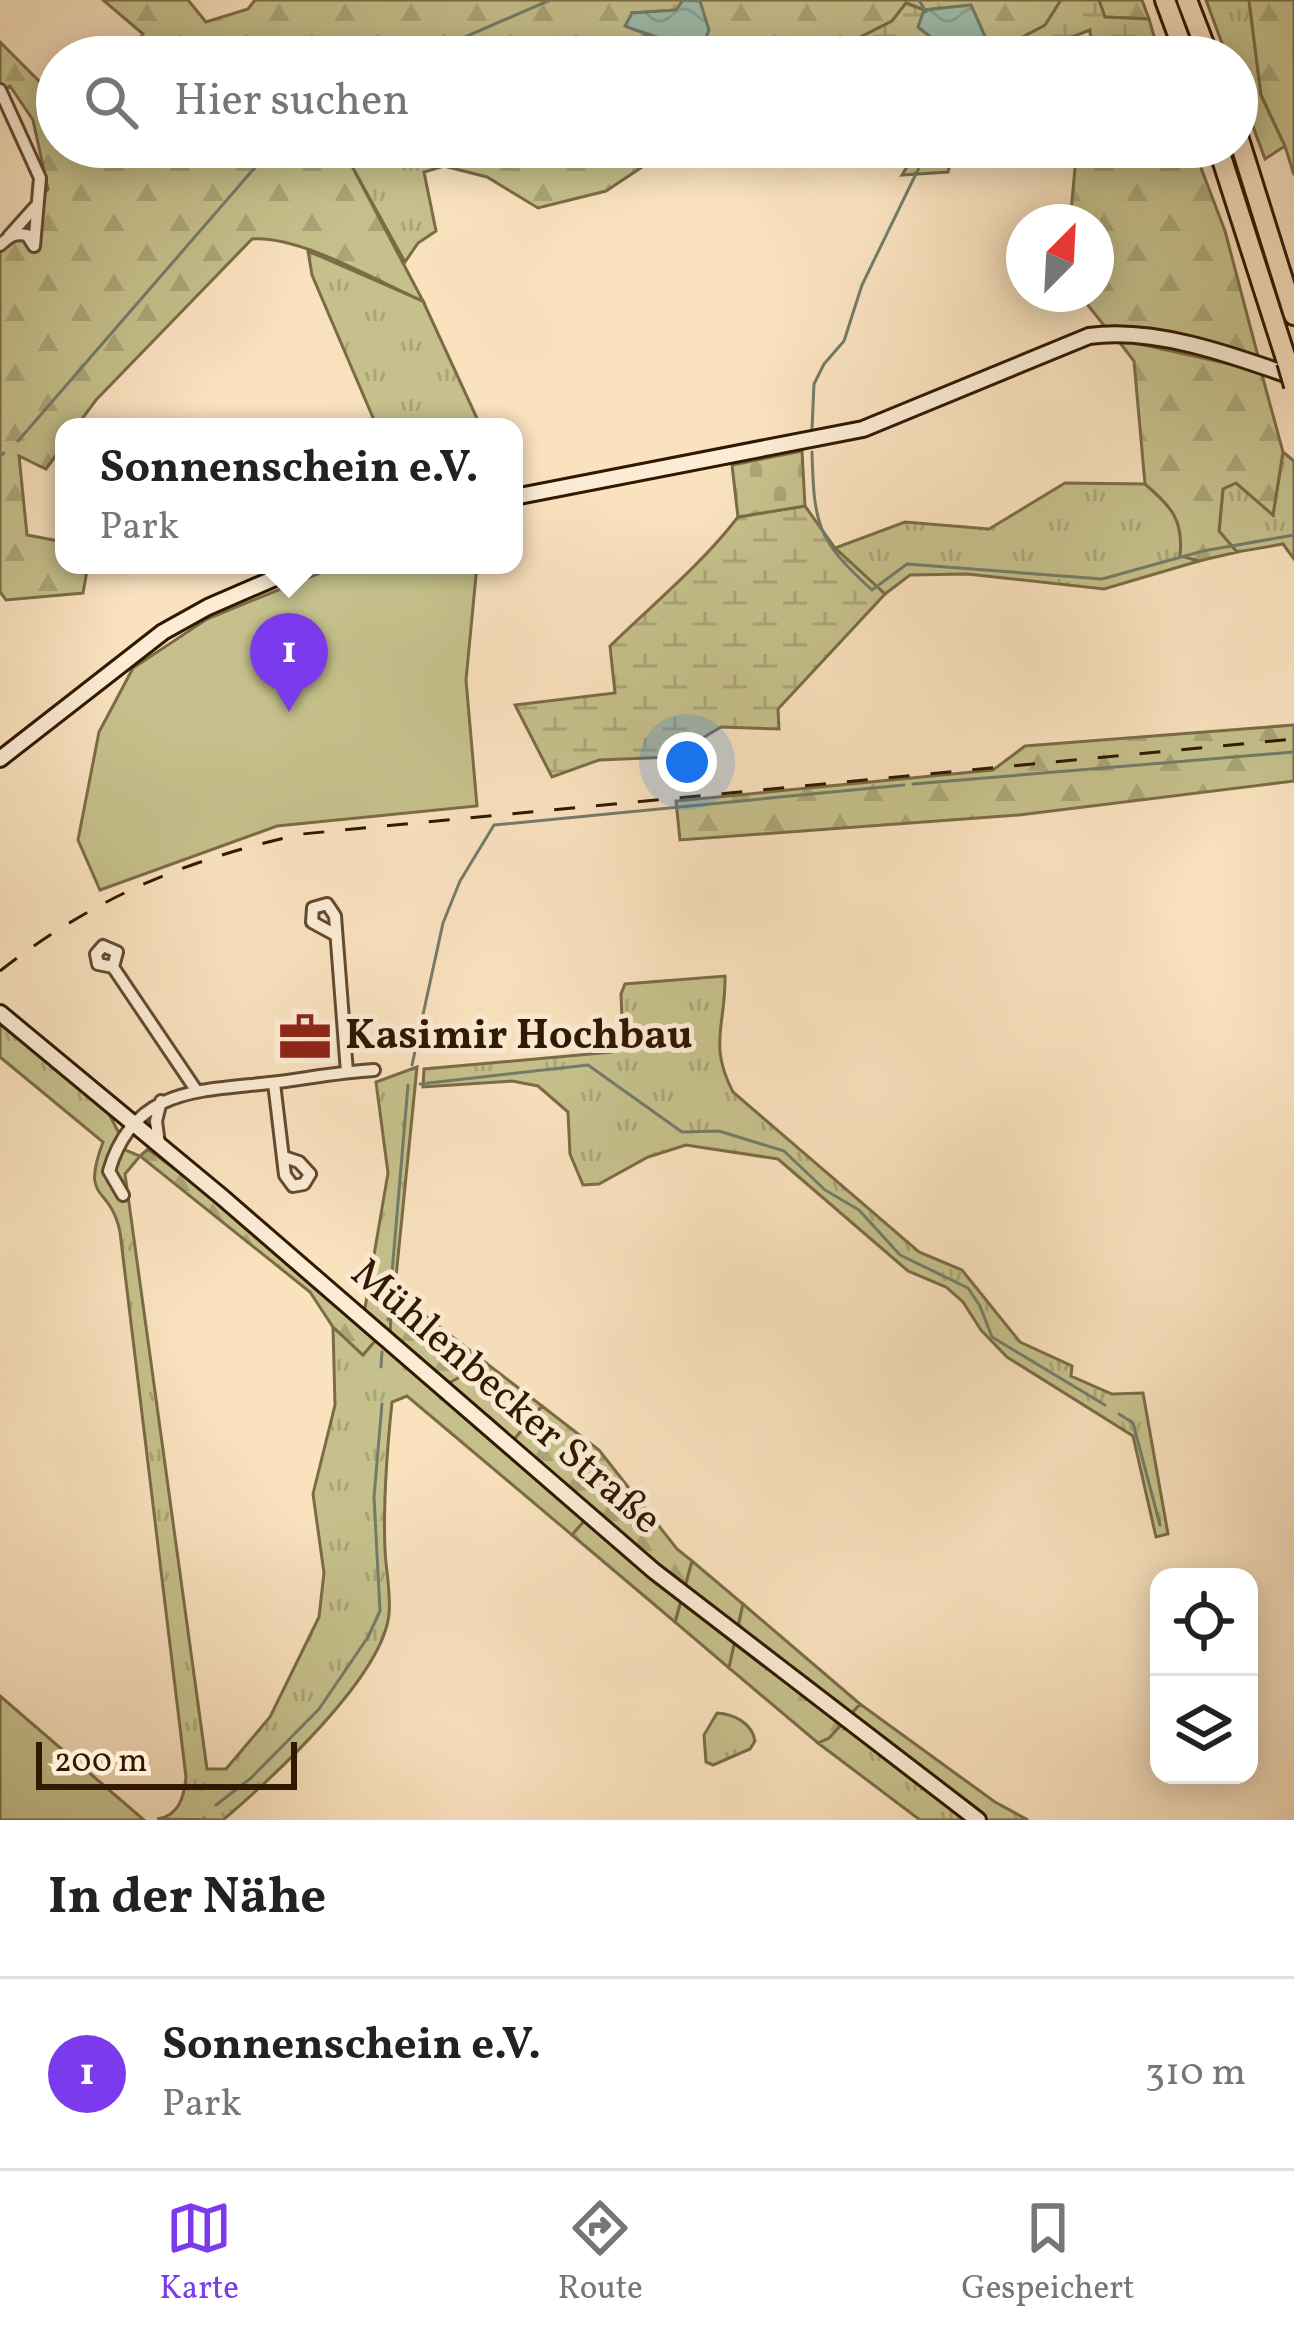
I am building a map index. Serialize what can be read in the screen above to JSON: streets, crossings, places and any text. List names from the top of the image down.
{
  "streets": {
    "main road": ["Mühlenbecker Straße"]
  },
  "places": {
    "office": ["Kasimir Hochbau"]
  },
  "scale_bar": "200 m",
  "north": "top right",
  "page": {
    "search": "Hier suchen",
    "popup": ["Sonnenschein e.V.", "Park"],
    "pins": "1",
    "scale": "200 m",
    "heading": "In der Nähe",
    "list": [
      {
        "mark": "1",
        "name": "Sonnenschein e.V.",
        "note": "Park",
        "value": "310 m"
      }
    ],
    "nav": ["Karte", "Route", "Gespeichert"]
  }
}
